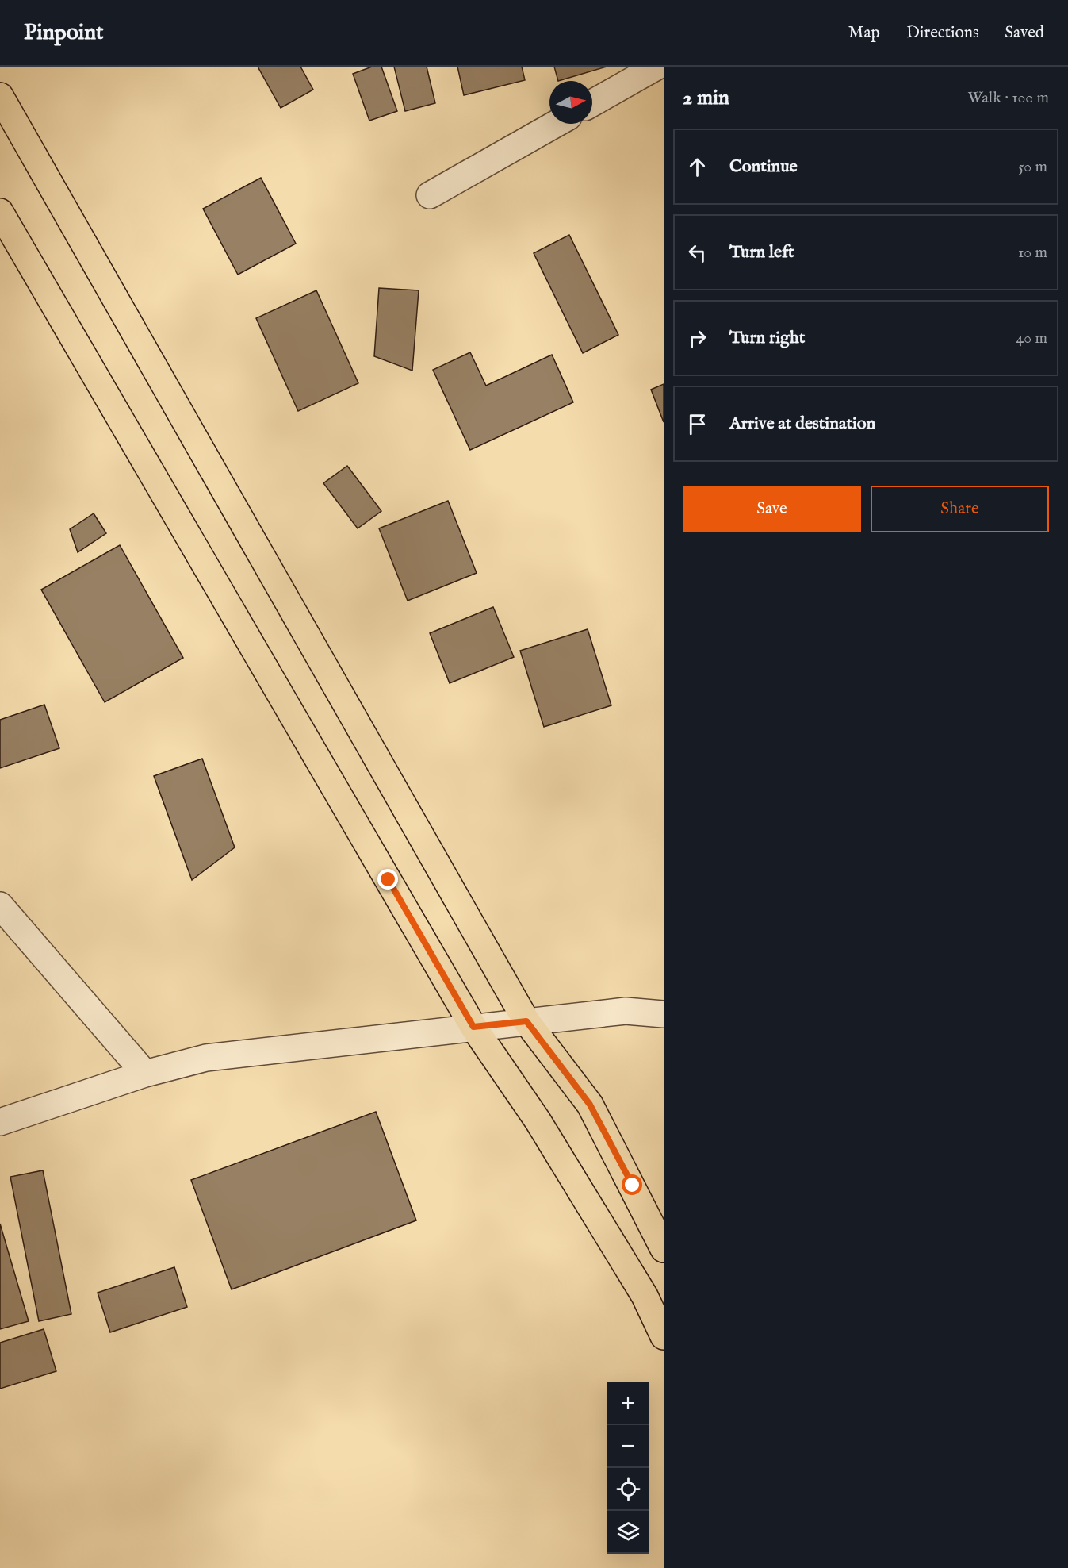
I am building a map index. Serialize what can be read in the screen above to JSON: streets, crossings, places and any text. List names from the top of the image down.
{
  "north": "right",
  "page": {
    "header": "Pinpoint",
    "nav": ["Map", "Directions", "Saved"],
    "heading": ["2 min", "Walk · 100 m"],
    "list": [
      ["Continue", "50 m"],
      ["Turn left", "10 m"],
      ["Turn right", "40 m"],
      "Arrive at destination"
    ],
    "buttons": ["Save", "Share"],
    "map_buttons": ["+", "−"]
  }
}
